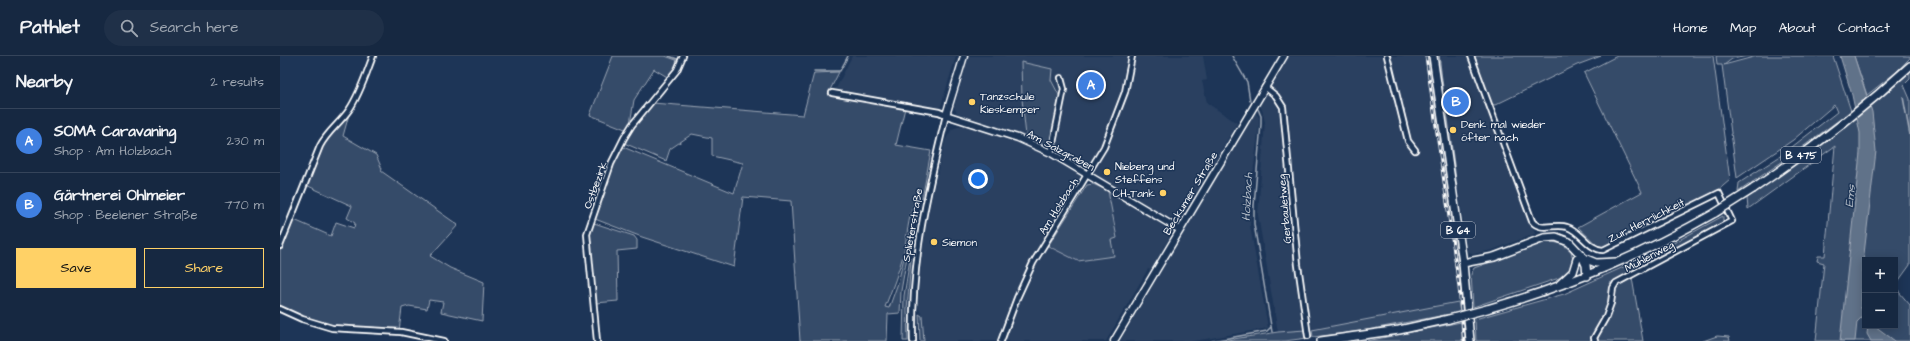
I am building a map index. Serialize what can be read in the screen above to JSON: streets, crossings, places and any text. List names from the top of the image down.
{
  "streets": {
    "main road": ["B 475", "B 64"],
    "street": [
      "Am Salzgraben",
      "Ostbezirk",
      "Beckumer Straße",
      "Am Holzbach",
      "Gerbauletweg",
      "Zur Herrlichkeit",
      "Splieterstraße",
      "Mühlenweg"
    ]
  },
  "crossings": [
    ["Am Salzgraben", "Beckumer Straße"],
    ["Am Salzgraben", "Am Holzbach"],
    ["Am Salzgraben", "Splieterstraße"],
    ["Beckumer Straße", "Gerbauletweg"],
    ["Zur Herrlichkeit", "Mühlenweg"]
  ],
  "water": ["Ems", "Holzbach"],
  "places": [
    "Tanzschule Kieskemper",
    "Denk mal wieder öfter nach",
    "Nieberg und Steffens",
    "CH-Tank",
    "Siemon"
  ],
  "page": {
    "header": "Pathlet",
    "search": "Search here",
    "nav": [
      "Home",
      "Map",
      "About",
      "Contact"
    ],
    "heading": ["Nearby", "2 results"],
    "pins": ["A", "B"],
    "list": [
      {
        "mark": "A",
        "name": "SOMA Caravaning",
        "note": "Shop · Am Holzbach",
        "value": "230 m"
      },
      {
        "mark": "B",
        "name": "Gärtnerei Ohlmeier",
        "note": "Shop · Beelener Straße",
        "value": "770 m"
      }
    ],
    "buttons": ["Save", "Share"],
    "map_buttons": ["+", "−"]
  }
}
